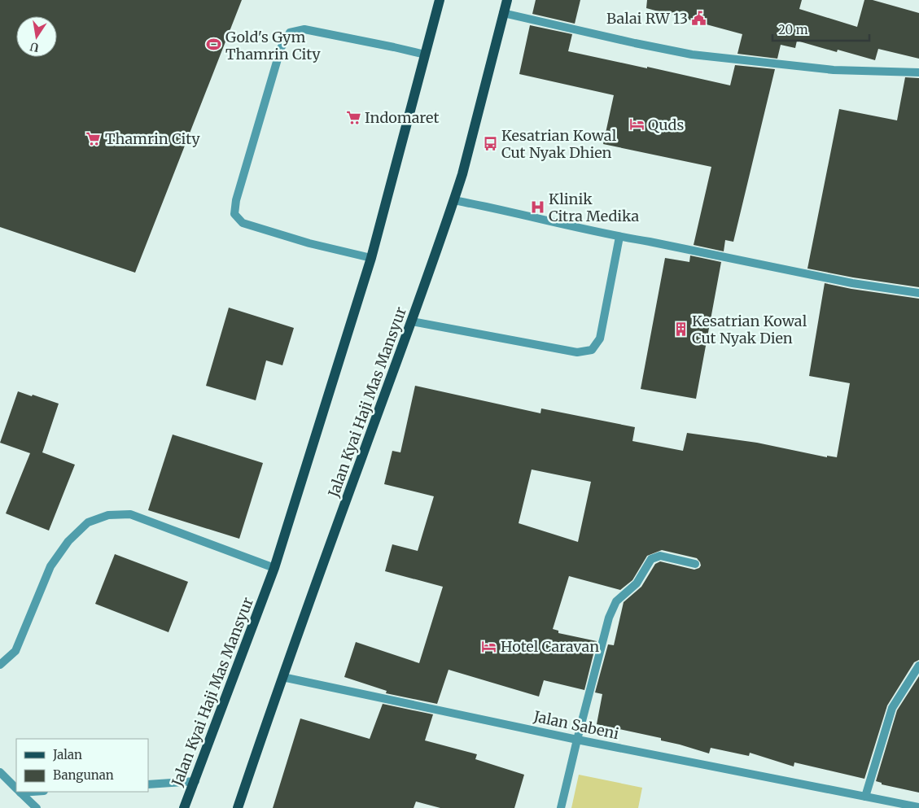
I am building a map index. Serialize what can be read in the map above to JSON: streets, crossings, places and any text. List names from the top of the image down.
{
  "streets": {
    "main road": ["Jalan Kyai Haji Mas Mansyur"],
    "street": ["Jalan Sabeni"]
  },
  "crossings": [
    ["Jalan Kyai Haji Mas Mansyur", "Jalan Sabeni"]
  ],
  "places": {
    "public building": ["Balai RW 13"],
    "sports": ["Gold's Gym Thamrin City"],
    "supermarket": ["Indomaret", "Thamrin City"],
    "hotel": ["Quds", "Hotel Caravan"],
    "bus stop": ["Kesatrian Kowal Cut Nyak Dhien"],
    "hospital": ["Klinik Citra Medika"],
    "building": ["Kesatrian Kowal Cut Nyak Dien"]
  },
  "legend": ["Jalan", "Bangunan"],
  "scale_bar": "20 m",
  "north": "bottom"
}
